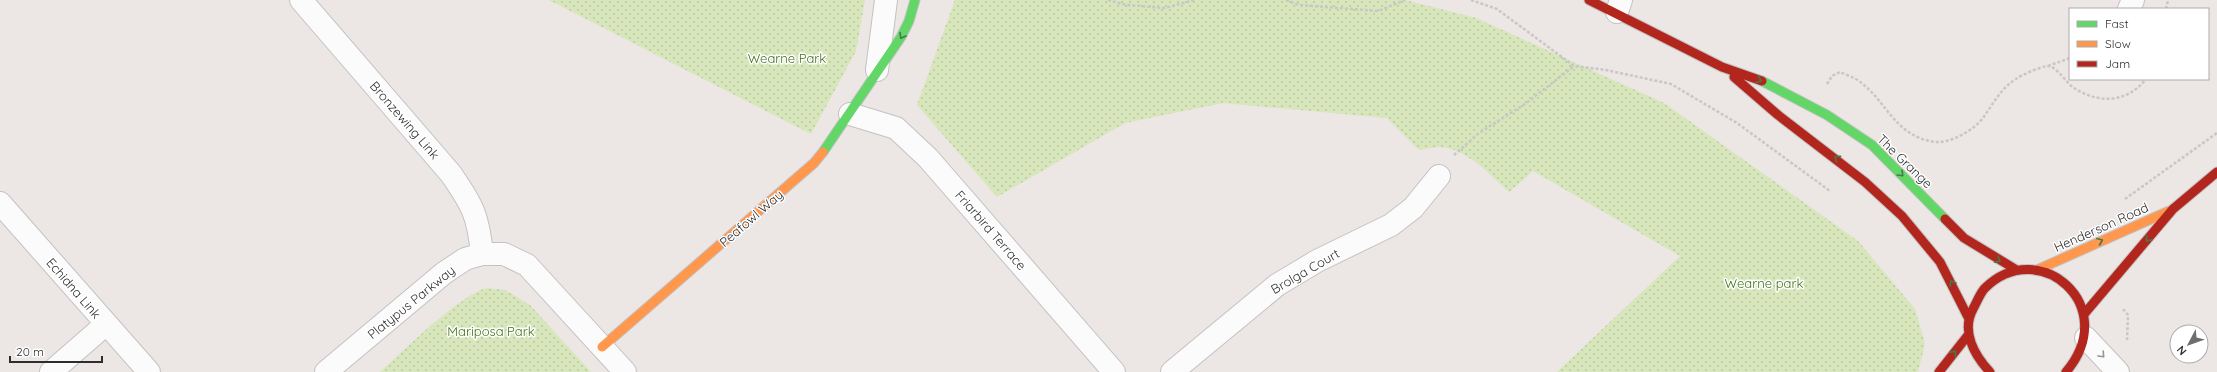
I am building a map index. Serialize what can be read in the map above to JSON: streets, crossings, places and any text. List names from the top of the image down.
{
  "streets": {
    "street": [
      "Bronzewing Link",
      "The Grange",
      "Peafowl Way",
      "Henderson Road",
      "Friarbird Terrace",
      "Brolga Court",
      "Echidna Link",
      "Platypus Parkway"
    ]
  },
  "crossings": [
    ["Bronzewing Link", "Platypus Parkway"],
    ["Peafowl Way", "Friarbird Terrace"],
    ["Peafowl Way", "Platypus Parkway"]
  ],
  "parks": ["Wearne Park", "Wearne park", "Mariposa Park"],
  "legend": ["Fast", "Slow", "Jam"],
  "scale_bar": "20 m",
  "north": "bottom left"
}
